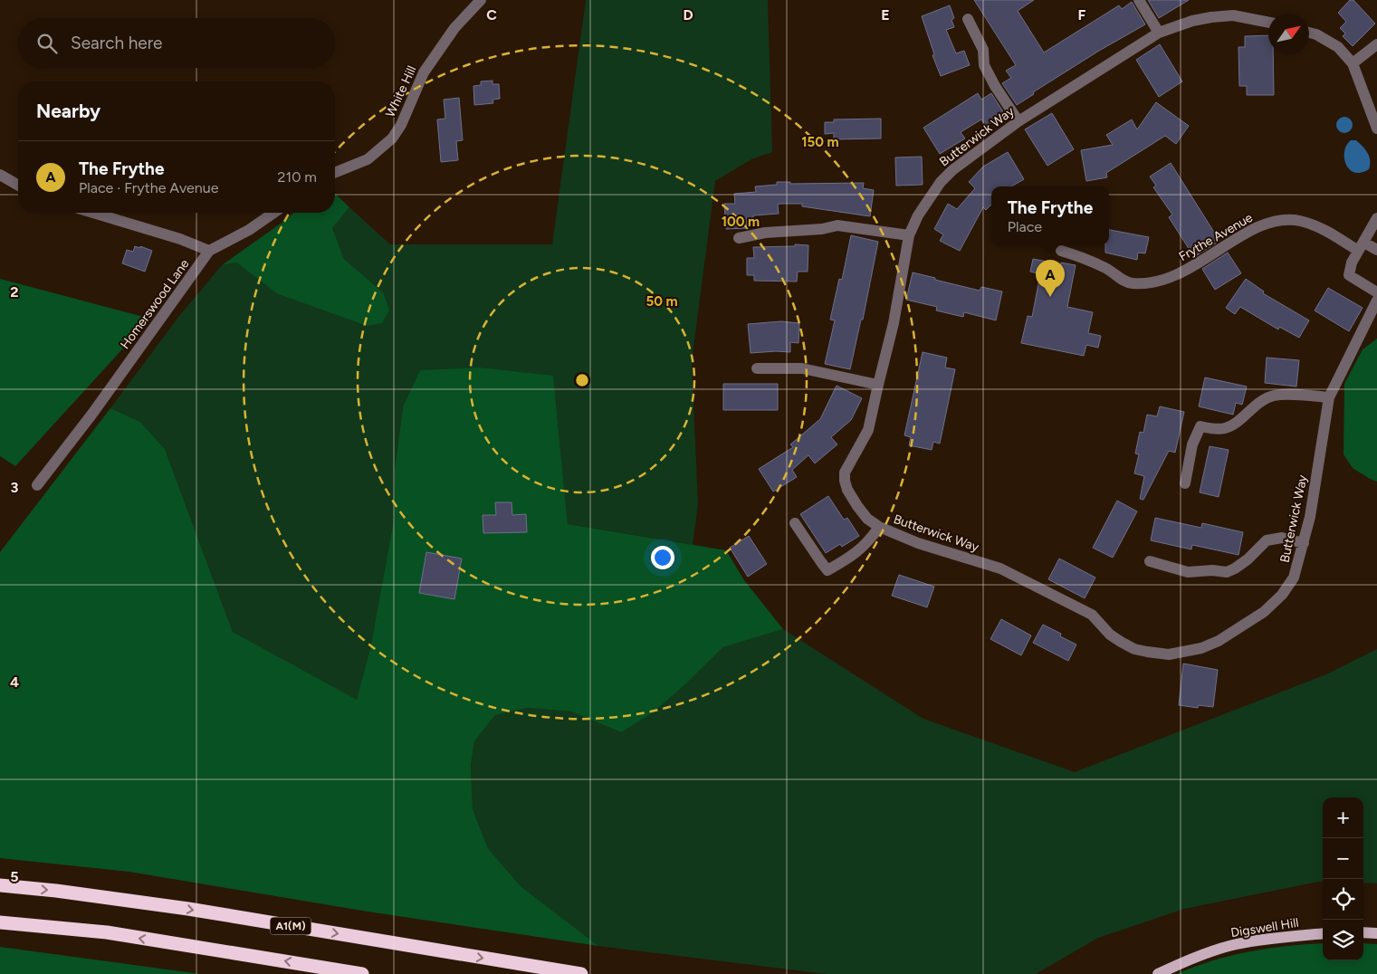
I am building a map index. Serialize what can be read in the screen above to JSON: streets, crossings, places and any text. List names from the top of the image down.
{
  "streets": {
    "highway": ["A1(M)"],
    "main road": ["Digswell Hill"],
    "street": [
      "White Hill",
      "Butterwick Way",
      "Frythe Avenue",
      "Homerswood Lane"
    ]
  },
  "north": "top right",
  "page": {
    "search": "Search here",
    "heading": "Nearby",
    "list": [
      {
        "mark": "A",
        "name": "The Frythe",
        "note": "Place · Frythe Avenue",
        "value": "210 m"
      }
    ],
    "popup": ["The Frythe", "Place"],
    "pins": "A",
    "map_buttons": ["+", "−"]
  },
  "grid": {
    "columns": [
      "C",
      "D",
      "E",
      "F"
    ],
    "rows": [
      "2",
      "3",
      "4",
      "5"
    ]
  },
  "rings": ["150 m", "100 m", "50 m"]
}
